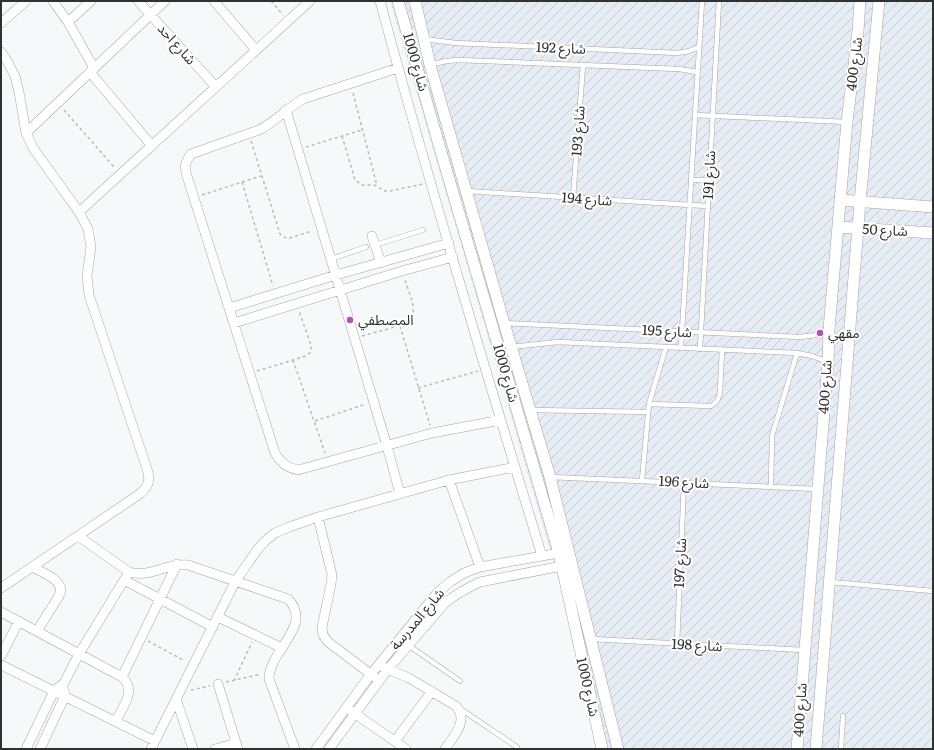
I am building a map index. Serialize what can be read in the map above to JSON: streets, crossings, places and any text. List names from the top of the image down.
{
  "streets": {
    "street": [
      "شارع احد",
      "شارع 1000",
      "شارع 400",
      "شارع 50",
      "شارع المدرسة"
    ],
    "lane": [
      "شارع 192",
      "شارع 193",
      "شارع 191",
      "شارع 194",
      "شارع 195",
      "شارع 196",
      "شارع 197",
      "شارع 198"
    ]
  },
  "crossings": [
    ["شارع 192", "شارع 1000"],
    ["شارع 192", "شارع 193"],
    ["شارع 192", "شارع 191"],
    ["شارع 1000", "شارع 194"],
    ["شارع 1000", "شارع 195"],
    ["شارع 1000", "شارع 196"],
    ["شارع 1000", "شارع المدرسة"],
    ["شارع 1000", "شارع 198"],
    ["شارع 400", "شارع 50"],
    ["شارع 400", "شارع 195"],
    ["شارع 400", "شارع 196"],
    ["شارع 400", "شارع 198"],
    ["شارع 193", "شارع 194"],
    ["شارع 191", "شارع 194"],
    ["شارع 191", "شارع 195"],
    ["شارع 196", "شارع 197"],
    ["شارع 197", "شارع 198"]
  ],
  "places": ["المصطفي", "مقهي"]
}
